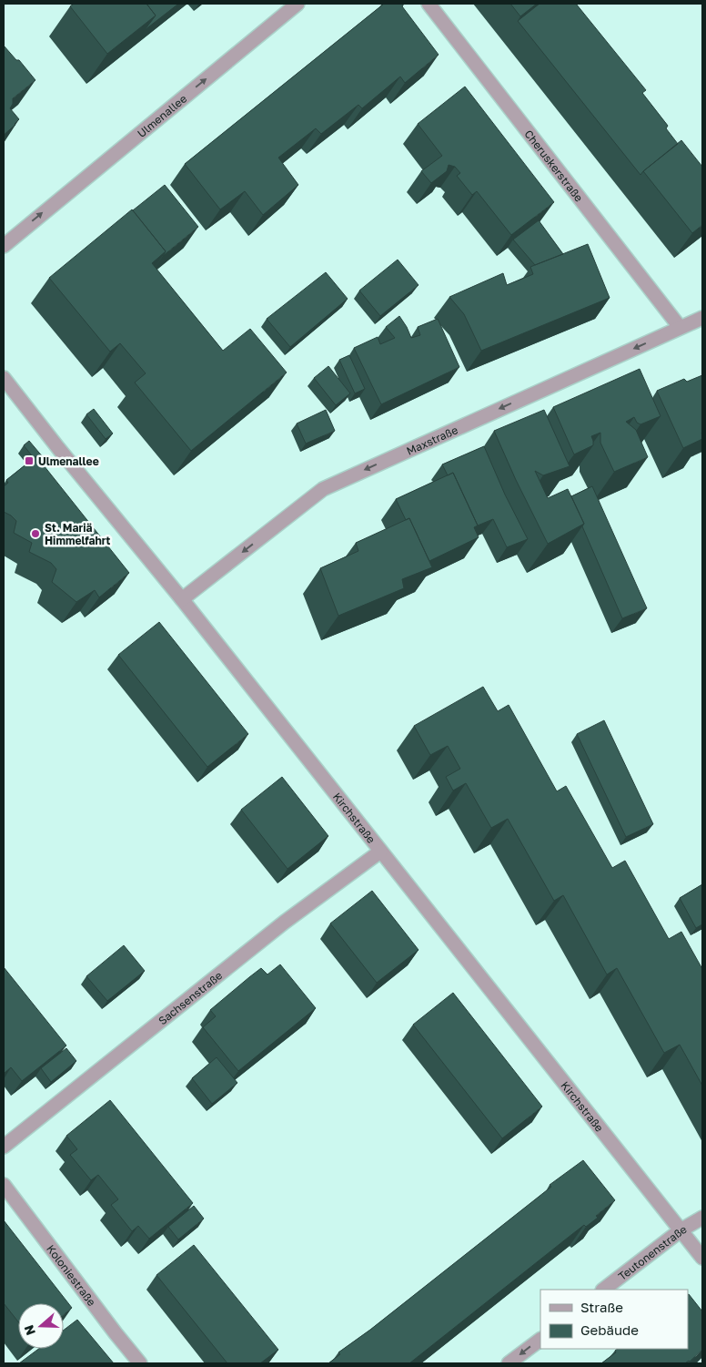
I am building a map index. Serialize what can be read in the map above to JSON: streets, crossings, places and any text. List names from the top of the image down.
{
  "streets": {
    "street": [
      "Ulmenallee",
      "Cheruskerstraße",
      "Maxstraße",
      "Kirchstraße",
      "Sachsenstraße",
      "Teutonenstraße",
      "Koloniestraße"
    ]
  },
  "crossings": [
    ["Cheruskerstraße", "Maxstraße"],
    ["Maxstraße", "Kirchstraße"],
    ["Kirchstraße", "Sachsenstraße"],
    ["Kirchstraße", "Teutonenstraße"]
  ],
  "one_way": ["Ulmenallee", "Maxstraße"],
  "places": {
    "transit": ["Ulmenallee"],
    "other": ["St. Mariä Himmelfahrt"]
  },
  "legend": ["Straße", "Gebäude"],
  "north": "left"
}
